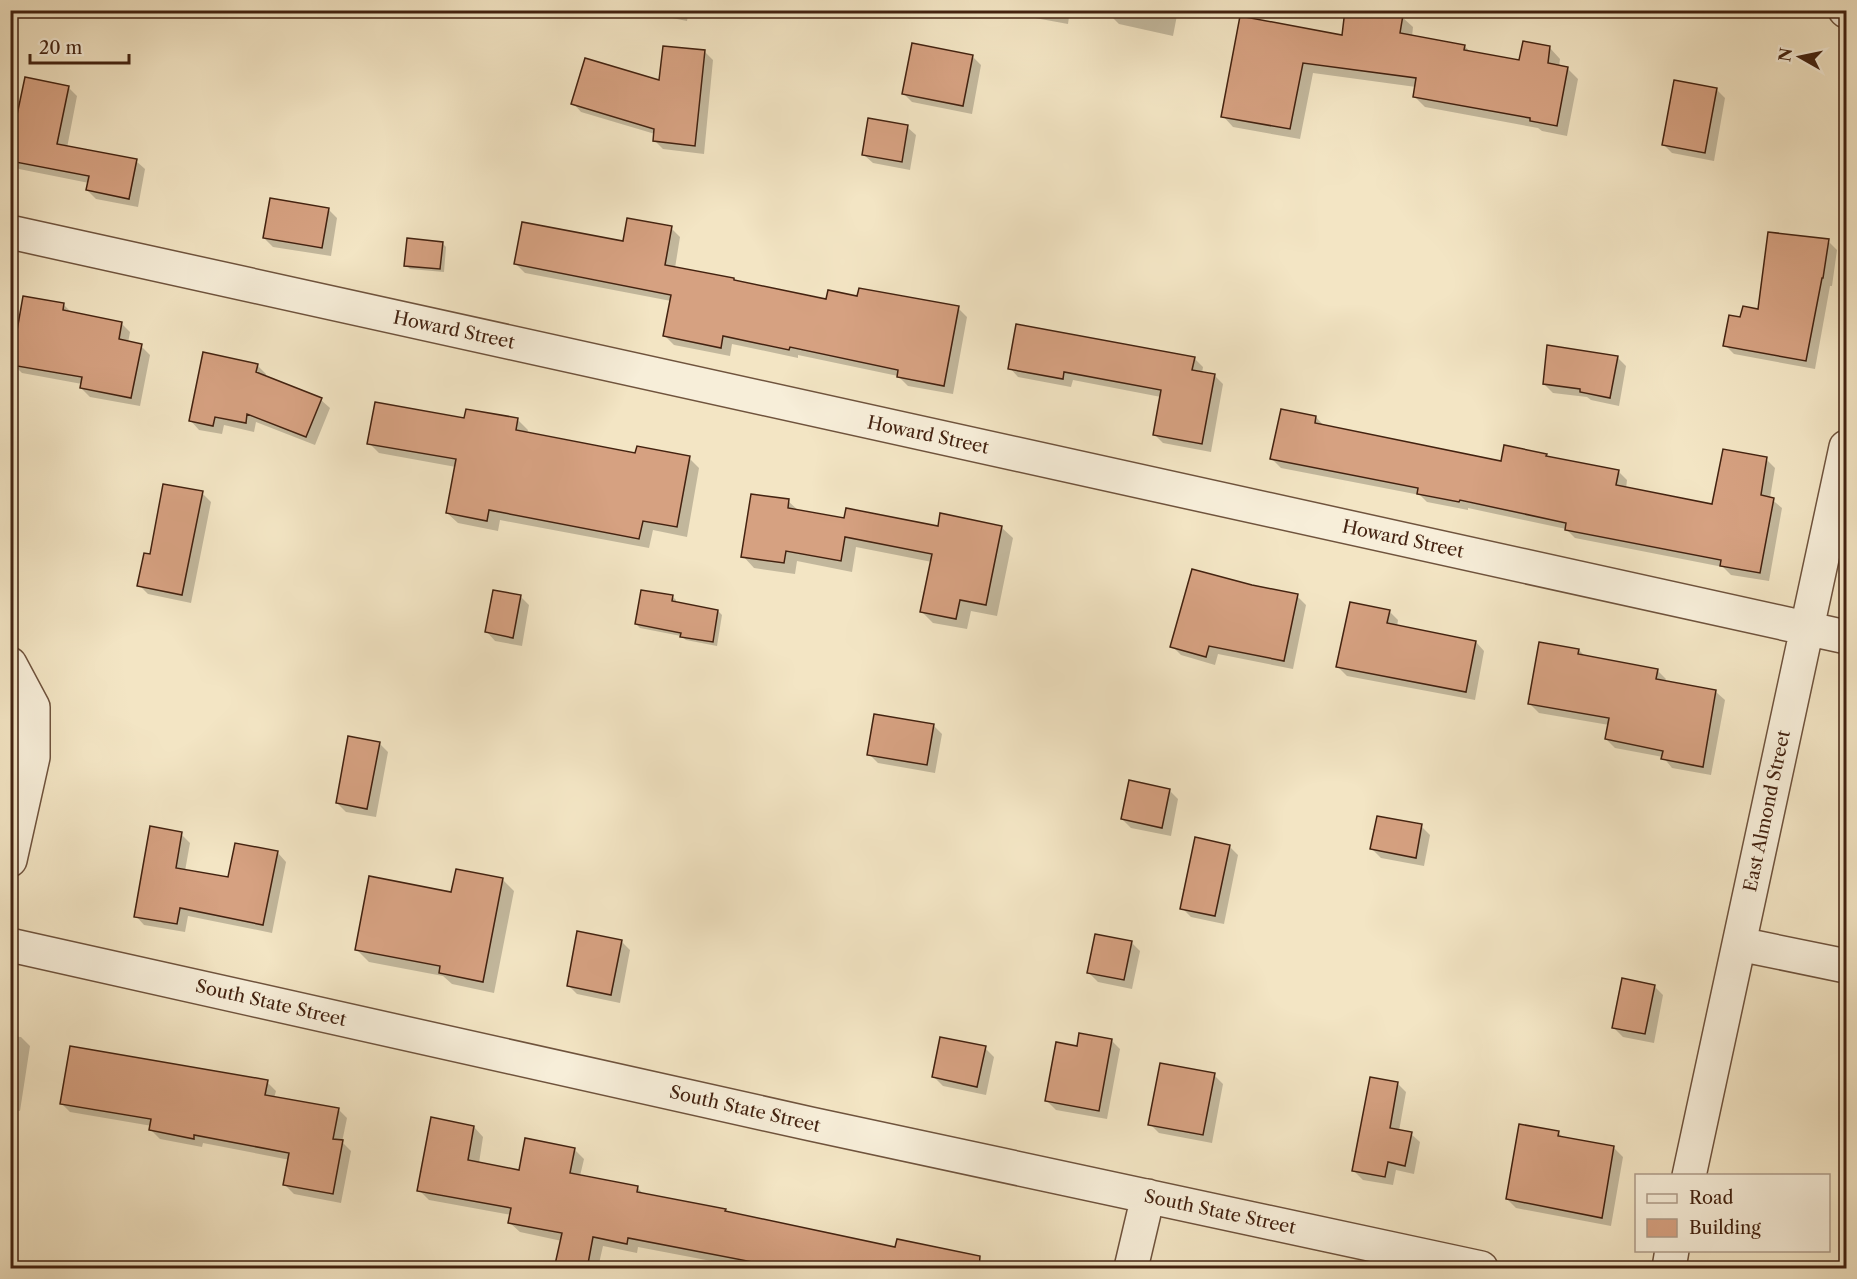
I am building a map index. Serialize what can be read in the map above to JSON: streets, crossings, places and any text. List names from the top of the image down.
{
  "streets": {
    "street": ["Howard Street", "East Almond Street", "South State Street"]
  },
  "crossings": [
    ["Howard Street", "East Almond Street"]
  ],
  "legend": ["Road", "Building"],
  "scale_bar": "20 m",
  "north": "left"
}
